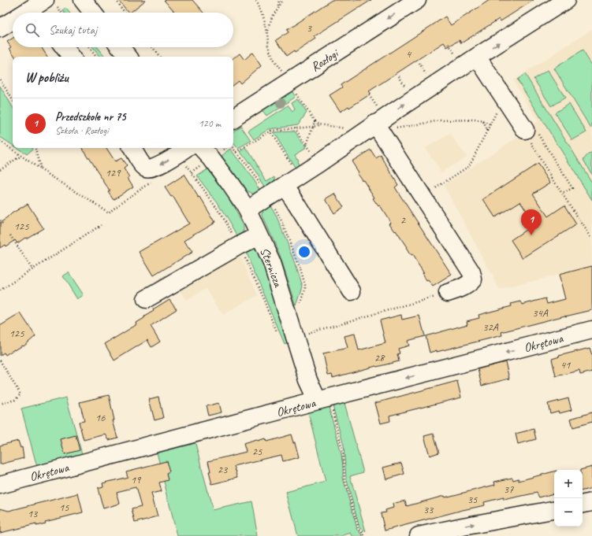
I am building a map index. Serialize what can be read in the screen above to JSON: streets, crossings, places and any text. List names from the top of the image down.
{
  "streets": {
    "street": ["Rozłogi", "Sternicza", "Okrętowa"]
  },
  "crossings": [
    ["Sternicza", "Okrętowa"]
  ],
  "one_way": ["Okrętowa"],
  "house_numbers": [
    "3",
    "4",
    "129",
    "2",
    "125",
    "34A",
    "32A",
    "125",
    "28",
    "41",
    "16",
    "25",
    "23",
    "19",
    "37",
    "35",
    "15",
    "33",
    "13"
  ],
  "page": {
    "search": "Szukaj tutaj",
    "heading": "W pobliżu",
    "list": [
      {
        "mark": "1",
        "name": "Przedszkole nr 75",
        "note": "Szkoła · Rozłogi",
        "value": "120 m"
      }
    ],
    "pins": "1",
    "map_buttons": ["+", "−"]
  }
}
